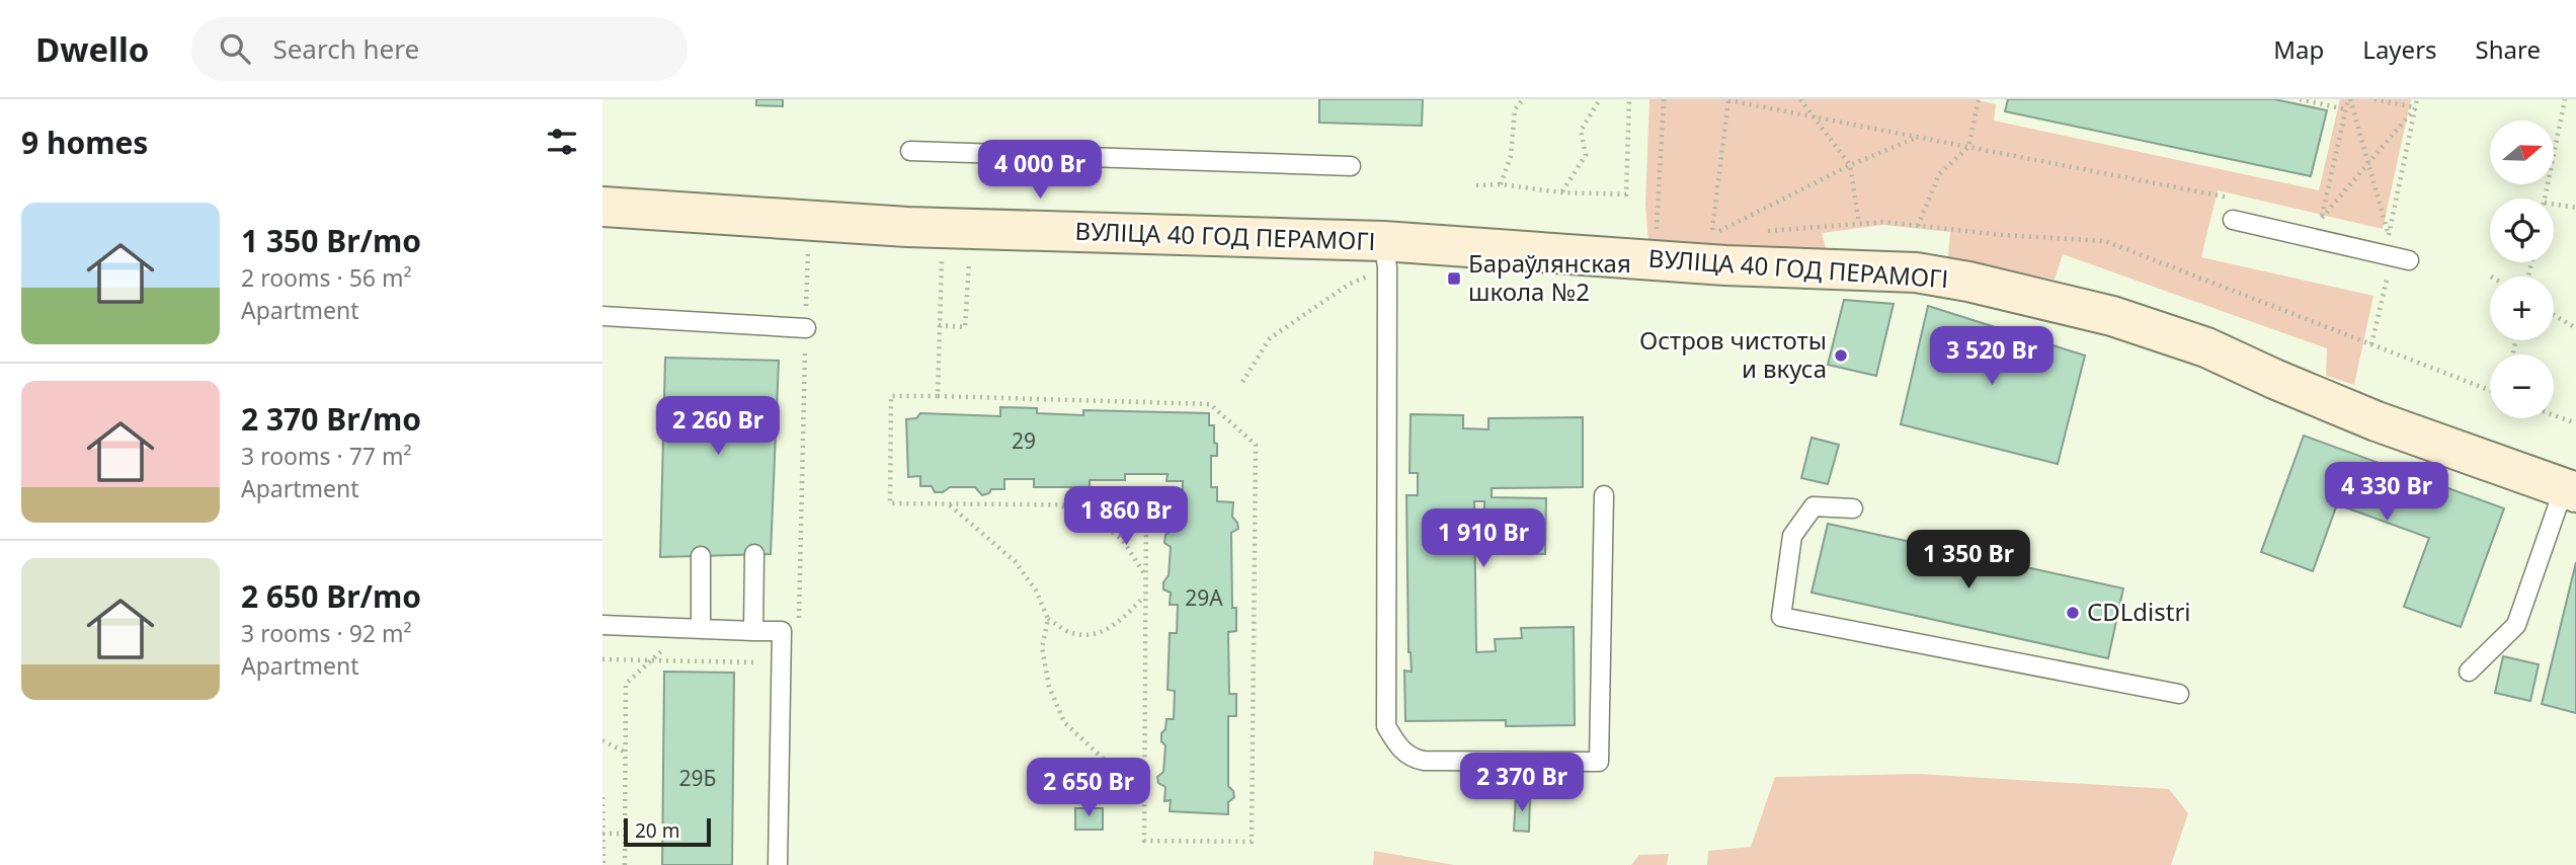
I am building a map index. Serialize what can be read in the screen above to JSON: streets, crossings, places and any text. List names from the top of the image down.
{
  "streets": {
    "street": ["ВУЛІЦА 40 ГОД ПЕРАМОГІ"]
  },
  "places": {
    "transit": ["Бараўлянская школа №2"],
    "other": ["Остров чистоты и вкуса", "CDLdistri"]
  },
  "house_numbers": ["29", "29А", "29Б"],
  "scale_bar": "20 m",
  "north": "right",
  "page": {
    "header": "Dwello",
    "search": "Search here",
    "nav": ["Map", "Layers", "Share"],
    "heading": "9 homes",
    "map_buttons": ["+", "−"],
    "price": [
      "4 000 Br",
      "3 520 Br",
      "2 260 Br",
      "4 330 Br",
      "1 860 Br",
      "1 910 Br",
      "1 350 Br",
      "2 370 Br",
      "2 650 Br"
    ],
    "list": [
      {
        "name": "1 350 Br/mo",
        "note": "2 rooms · 56 m² · Apartment"
      },
      {
        "name": "2 370 Br/mo",
        "note": "3 rooms · 77 m² · Apartment"
      },
      {
        "name": "2 650 Br/mo",
        "note": "3 rooms · 92 m² · Apartment"
      }
    ],
    "scale": "20 m"
  }
}
